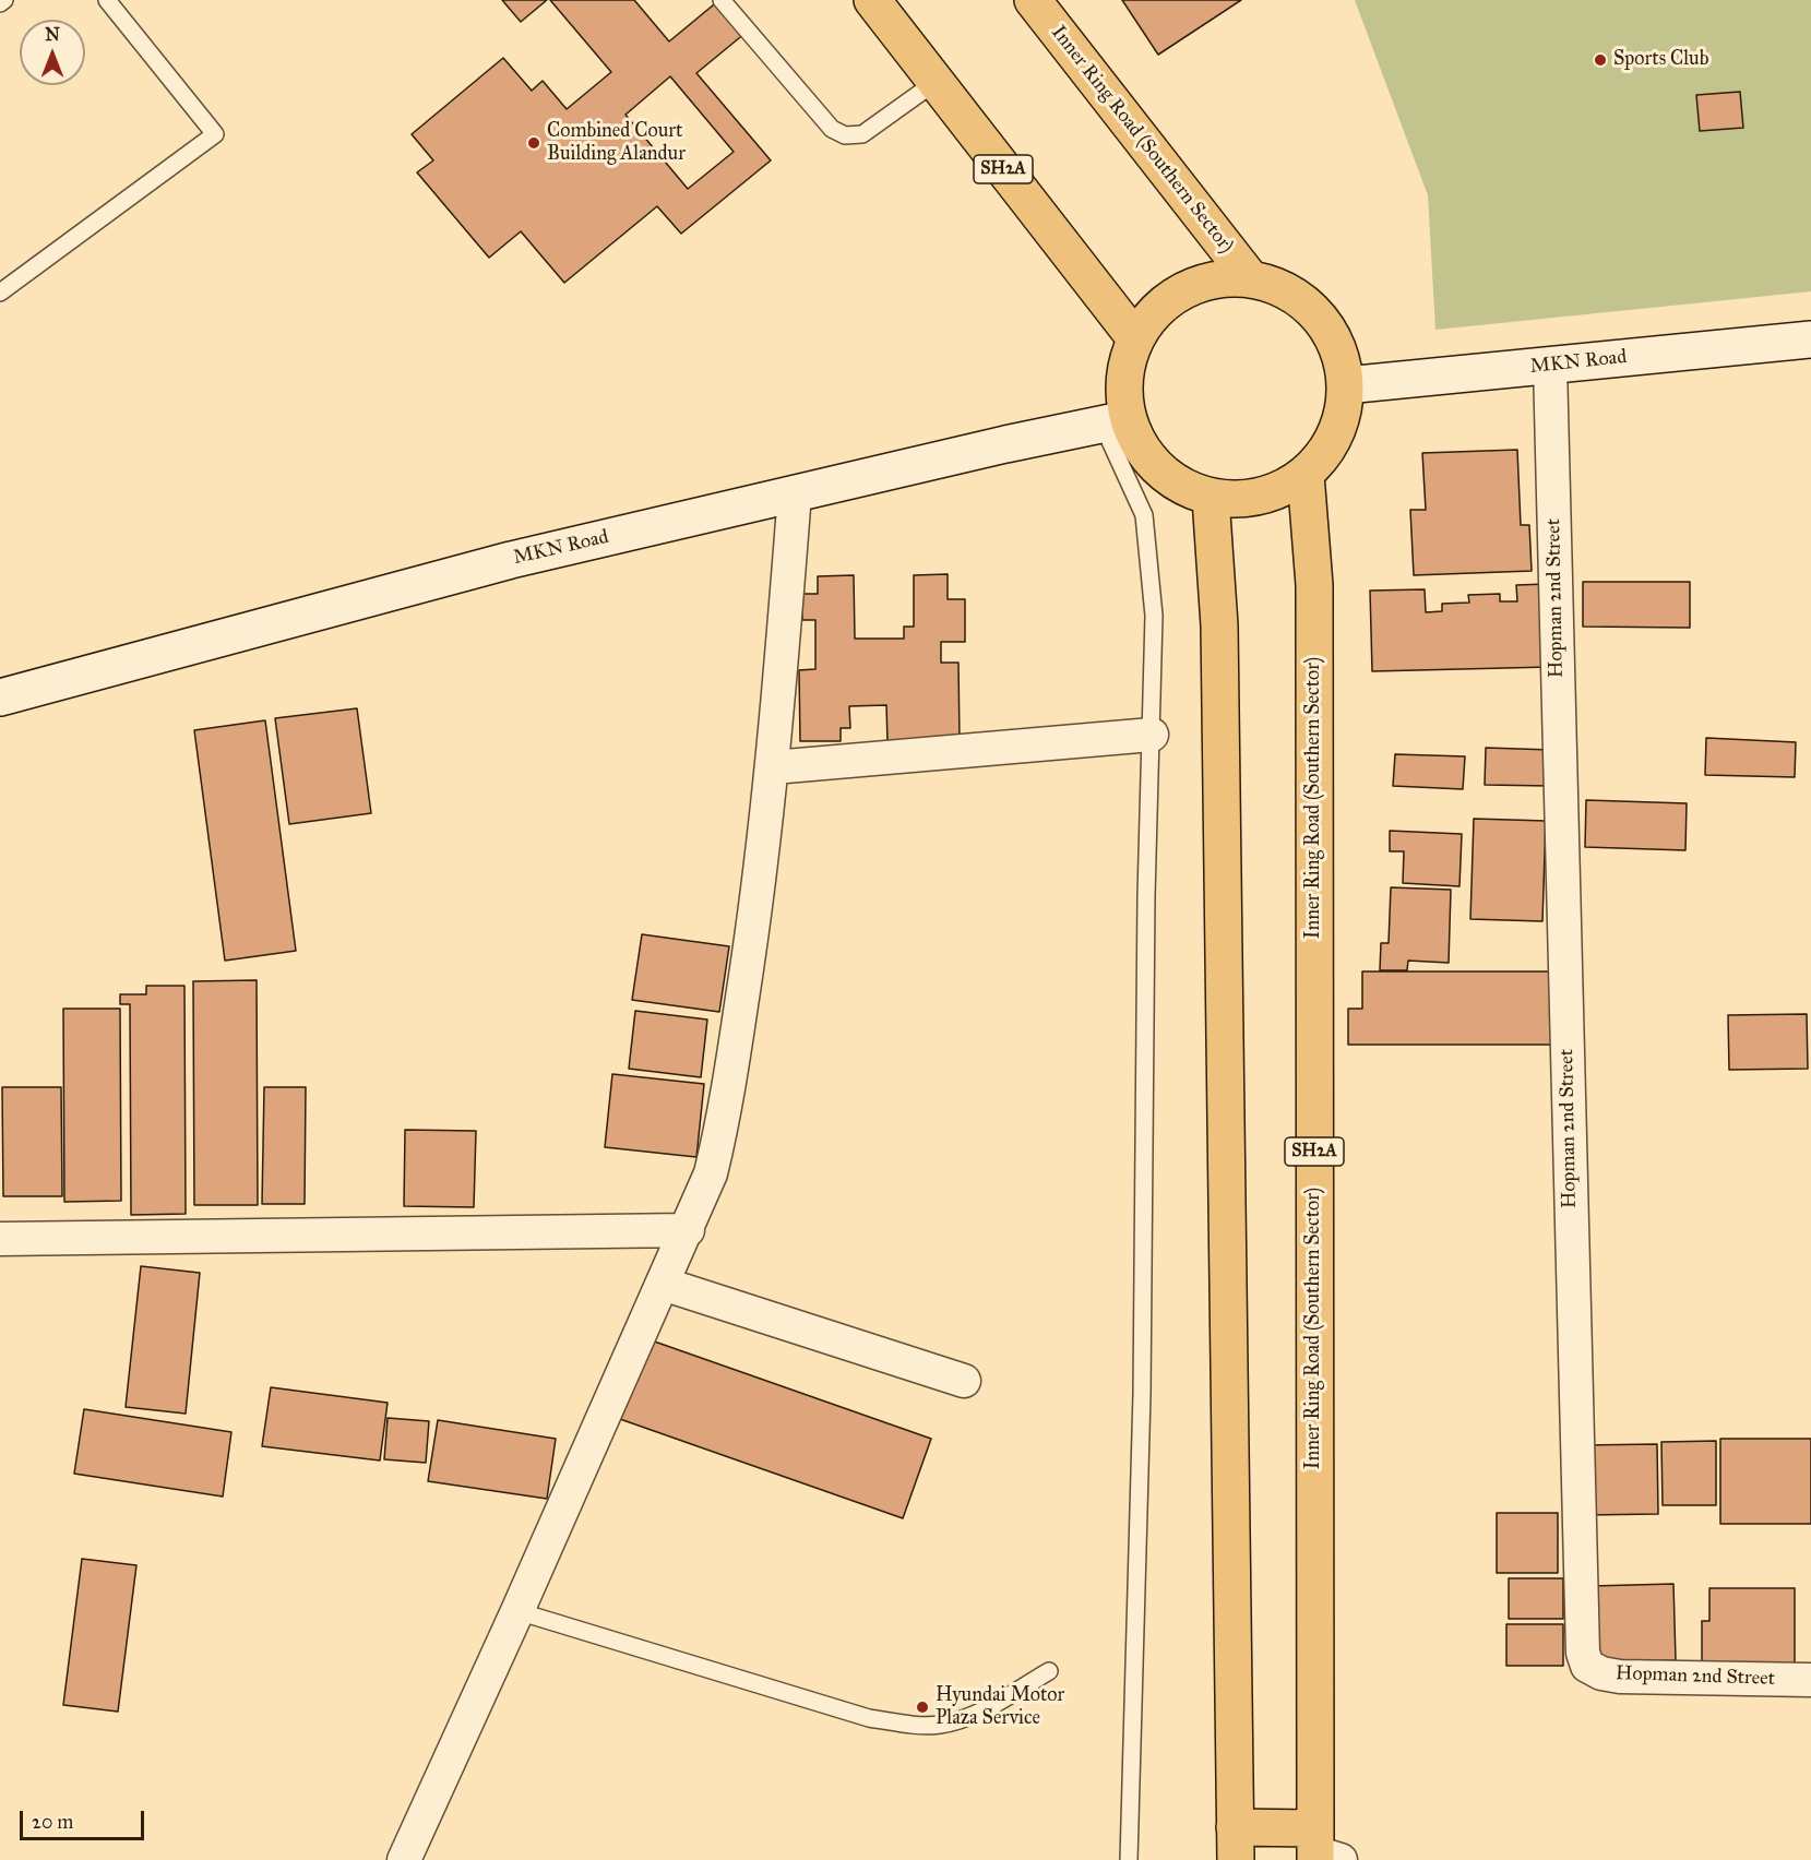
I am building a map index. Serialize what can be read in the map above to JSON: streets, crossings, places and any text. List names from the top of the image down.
{
  "streets": {
    "main road": ["Inner Ring Road (Southern Sector)", "SH2A"],
    "street": ["MKN Road", "Hopman 2nd Street"]
  },
  "crossings": [
    ["Inner Ring Road (Southern Sector)", "SH2A"],
    ["Inner Ring Road (Southern Sector)", "MKN Road"],
    ["SH2A", "MKN Road"],
    ["MKN Road", "Hopman 2nd Street"]
  ],
  "places": ["Sports Club", "Combined Court Building Alandur", "Hyundai Motor Plaza Service"],
  "scale_bar": "20 m",
  "north": "top"
}
